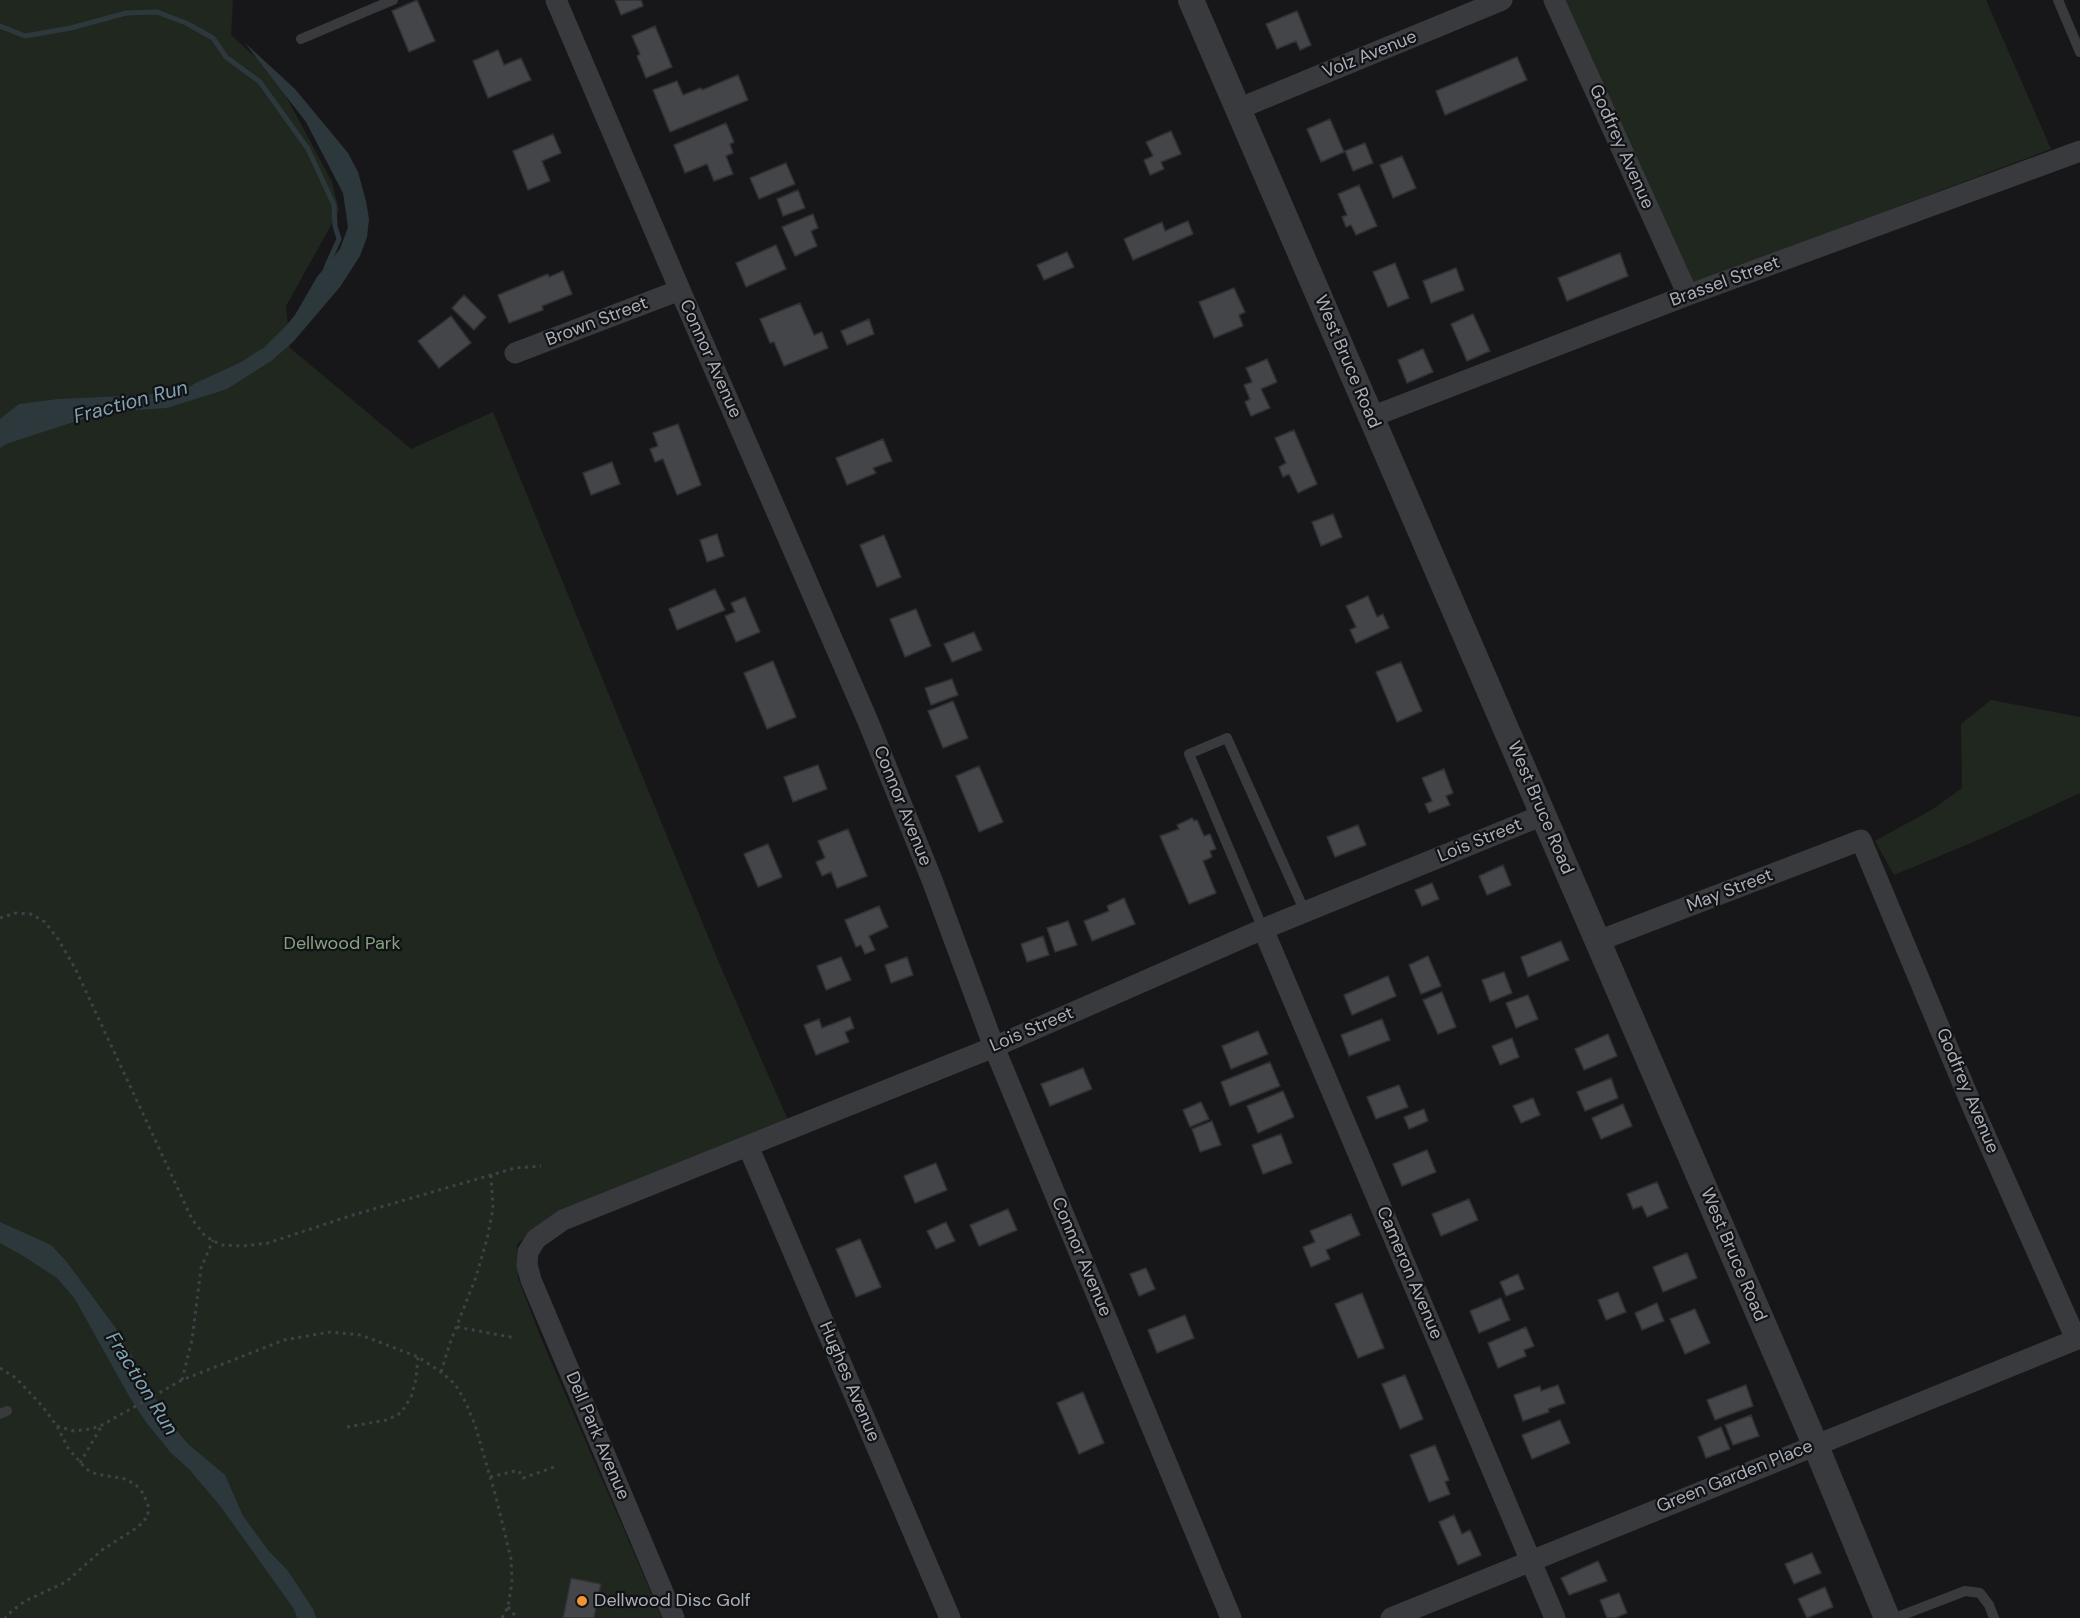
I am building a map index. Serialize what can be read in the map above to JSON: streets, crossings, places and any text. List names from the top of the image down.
{
  "streets": {
    "street": [
      "Volz Avenue",
      "Godfrey Avenue",
      "Brassel Street",
      "Brown Street",
      "Connor Avenue",
      "West Bruce Road",
      "Lois Street",
      "May Street",
      "Cameron Avenue",
      "Hughes Avenue",
      "Dell Park Avenue",
      "Green Garden Place"
    ]
  },
  "crossings": [
    ["Volz Avenue", "West Bruce Road"],
    ["Godfrey Avenue", "Brassel Street"],
    ["Godfrey Avenue", "May Street"],
    ["Godfrey Avenue", "Green Garden Place"],
    ["Brassel Street", "West Bruce Road"],
    ["Brown Street", "Connor Avenue"],
    ["Connor Avenue", "Lois Street"],
    ["West Bruce Road", "Lois Street"],
    ["West Bruce Road", "May Street"],
    ["West Bruce Road", "Green Garden Place"],
    ["Lois Street", "Cameron Avenue"],
    ["Lois Street", "Hughes Avenue"],
    ["Lois Street", "Dell Park Avenue"],
    ["Cameron Avenue", "Green Garden Place"]
  ],
  "water": ["Fraction Run"],
  "parks": ["Dellwood Park"],
  "places": ["Dellwood Disc Golf"]
}
